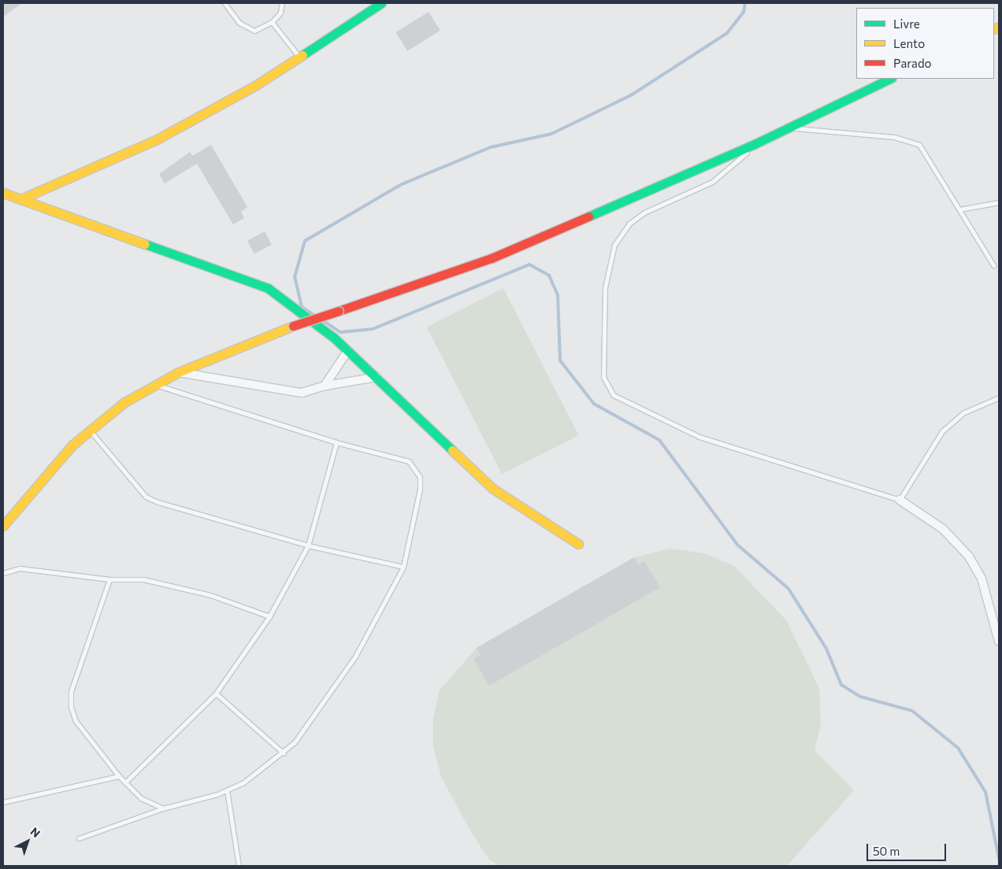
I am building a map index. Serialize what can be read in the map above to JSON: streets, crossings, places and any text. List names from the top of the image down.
{
  "legend": ["Livre", "Lento", "Parado"],
  "scale_bar": "50 m",
  "north": "top right"
}
